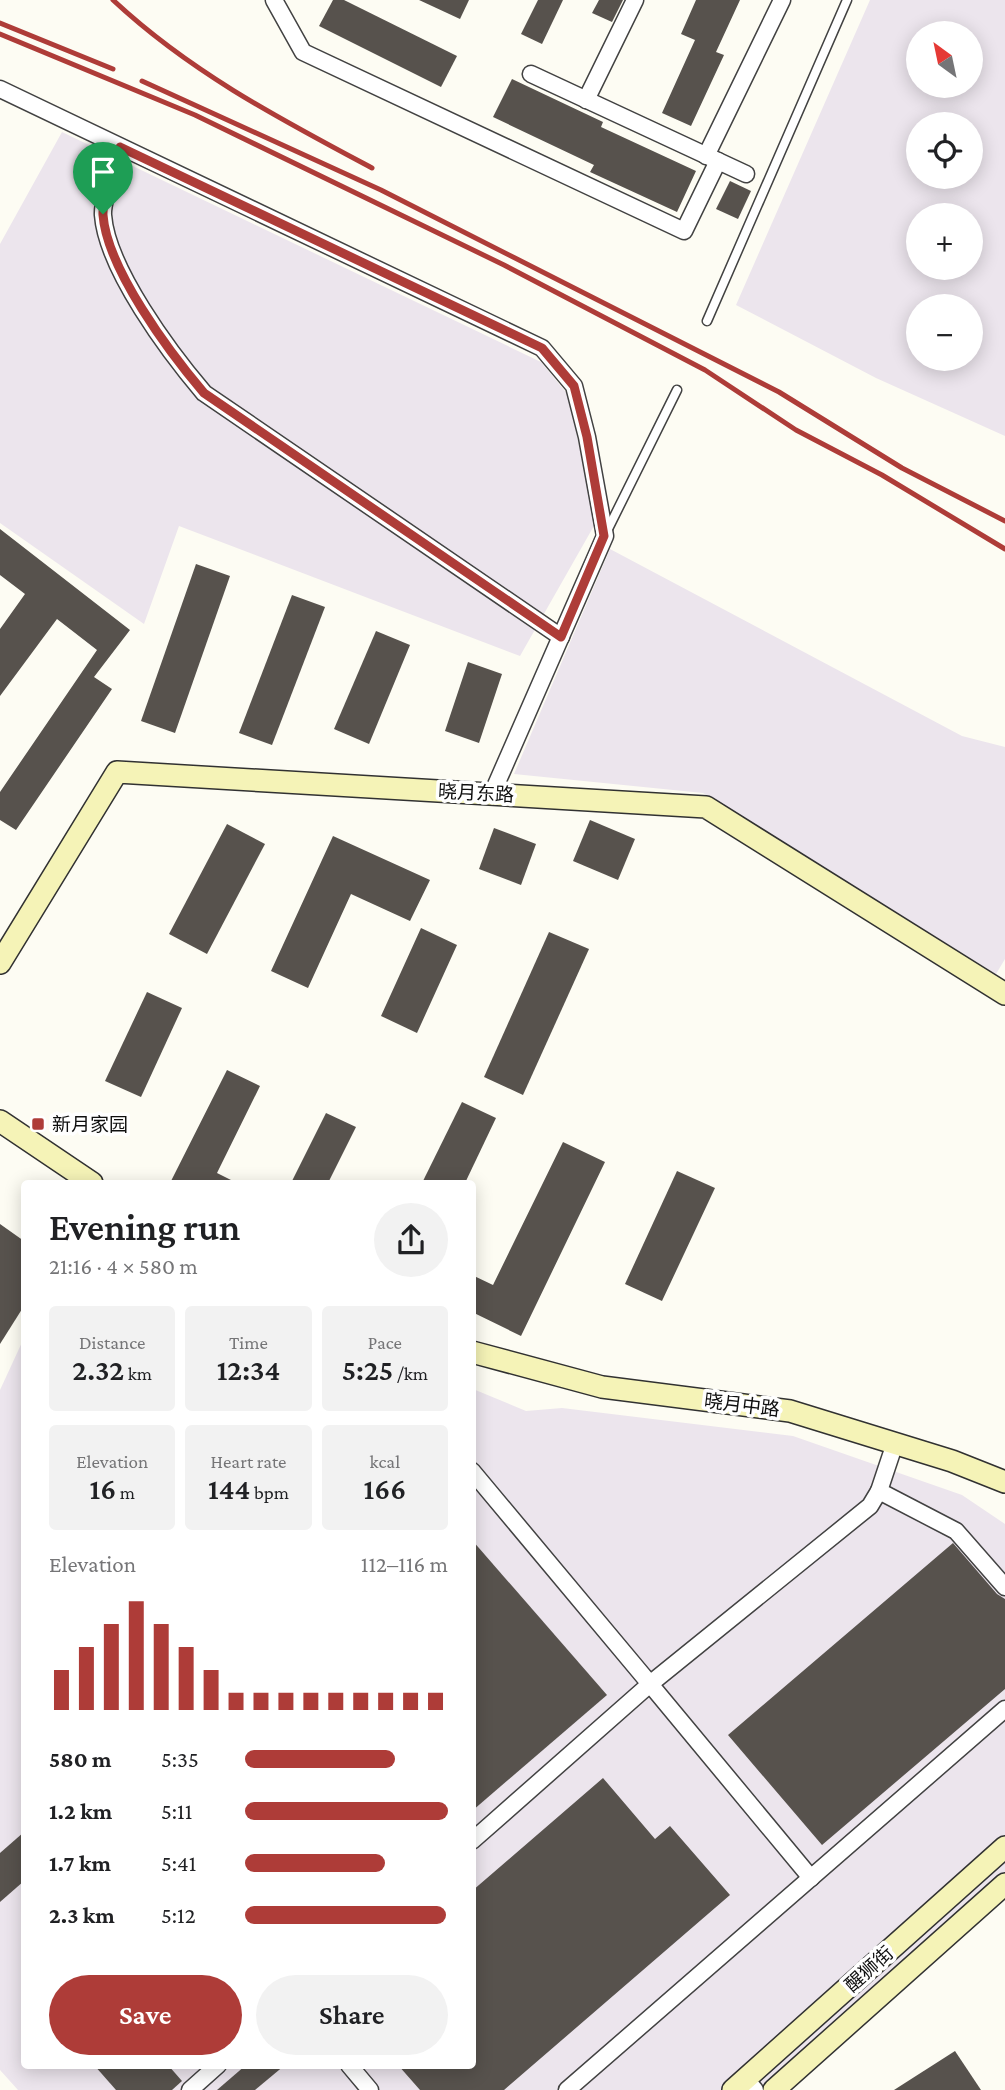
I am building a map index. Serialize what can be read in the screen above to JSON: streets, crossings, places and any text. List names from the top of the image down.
{
  "streets": {
    "street": ["晓月东路", "晓月中路", "醒狮街"]
  },
  "places": {
    "transit": ["新月家园"]
  },
  "north": "top left",
  "page": {
    "map_buttons": ["+", "−"],
    "heading": ["Evening run", "21:16 · 4 × 580 m"],
    "stats": [
      ["Distance", "2.32 km"],
      ["Time", "12:34"],
      ["Pace", "5:25 /km"],
      ["Elevation", "16 m"],
      ["Heart rate", "144 bpm"],
      ["kcal", "166"]
    ],
    "chart": ["Elevation", "112–116 m"],
    "list": [
      {
        "name": "580 m",
        "note": "5:35"
      },
      {
        "name": "1.2 km",
        "note": "5:11"
      },
      {
        "name": "1.7 km",
        "note": "5:41"
      },
      {
        "name": "2.3 km",
        "note": "5:12"
      }
    ],
    "buttons": ["Save", "Share"]
  }
}
